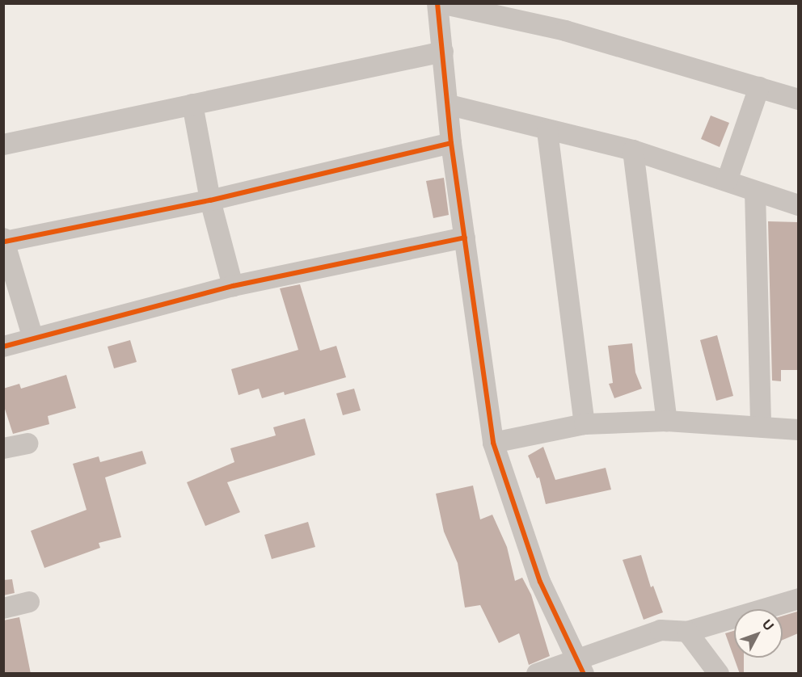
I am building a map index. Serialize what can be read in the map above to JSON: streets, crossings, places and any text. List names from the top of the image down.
{
  "north": "top right"
}
